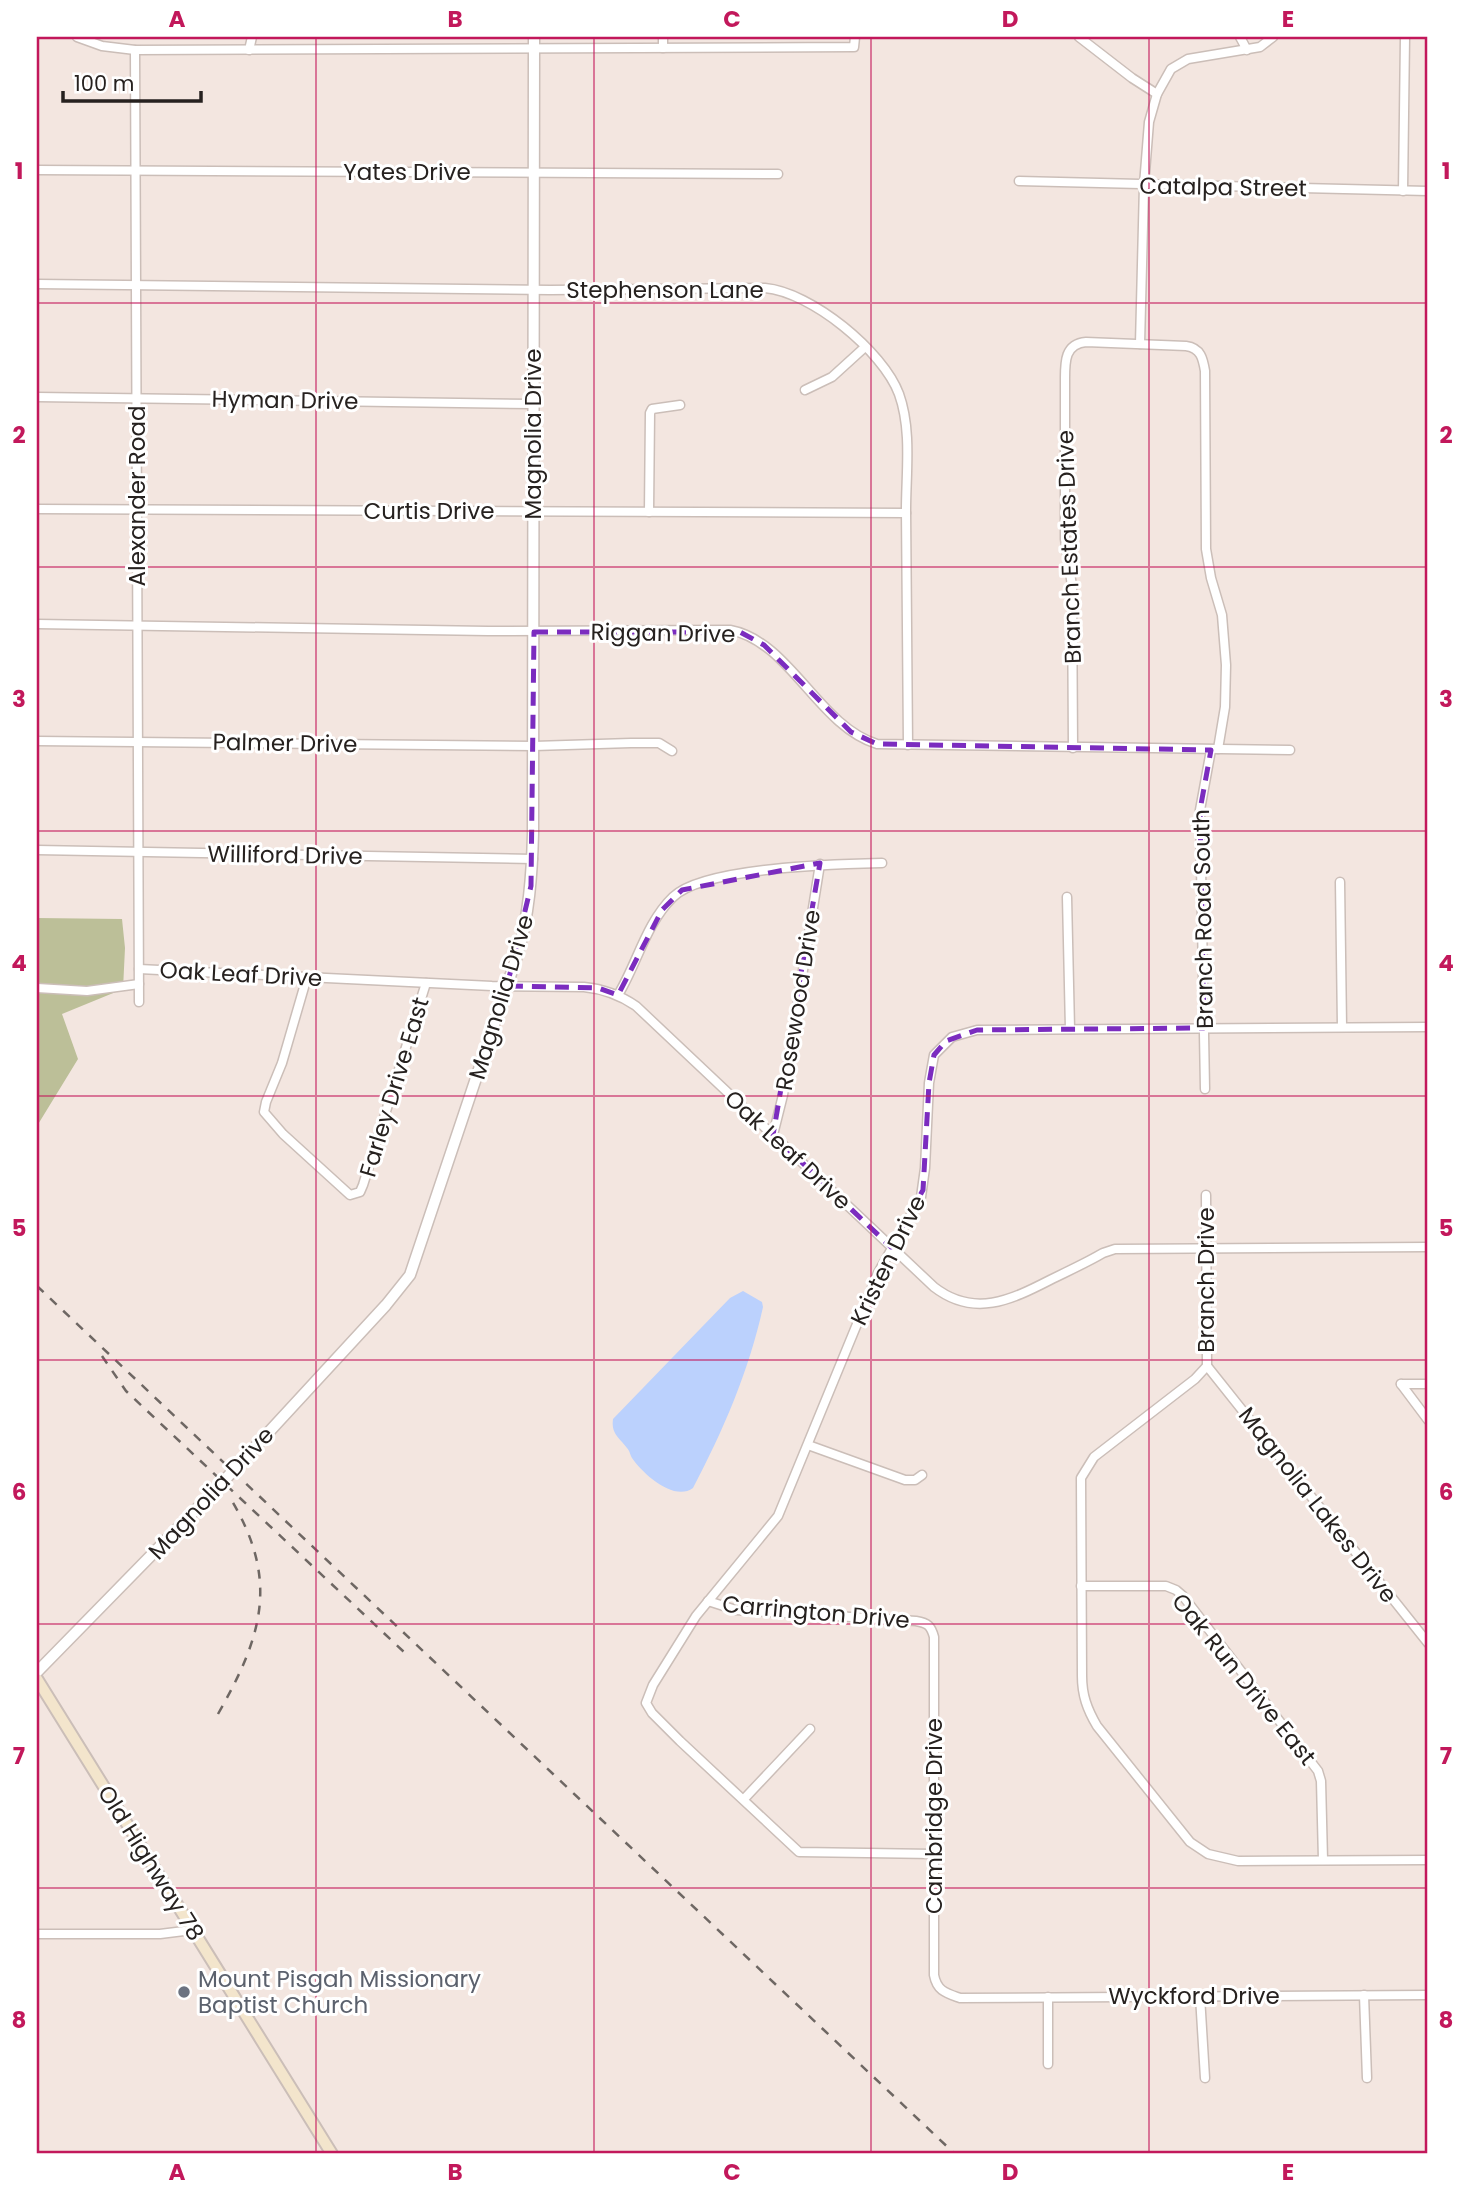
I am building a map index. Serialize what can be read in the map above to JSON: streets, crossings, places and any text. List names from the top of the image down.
{
  "streets": {
    "main road": ["Old Highway 78"],
    "street": [
      "Yates Drive",
      "Catalpa Street",
      "Stephenson Lane",
      "Hyman Drive",
      "Magnolia Drive",
      "Alexander Road",
      "Curtis Drive",
      "Branch Estates Drive",
      "Riggan Drive",
      "Palmer Drive",
      "Williford Drive",
      "Branch Road South",
      "Oak Leaf Drive",
      "Rosewood Drive",
      "Farley Drive East",
      "Kristen Drive",
      "Branch Drive",
      "Magnolia Lakes Drive",
      "Carrington Drive",
      "Oak Run Drive East",
      "Cambridge Drive",
      "Wyckford Drive"
    ]
  },
  "crossings": [
    ["Yates Drive", "Magnolia Drive"],
    ["Yates Drive", "Alexander Road"],
    ["Stephenson Lane", "Magnolia Drive"],
    ["Stephenson Lane", "Alexander Road"],
    ["Stephenson Lane", "Curtis Drive"],
    ["Stephenson Lane", "Riggan Drive"],
    ["Hyman Drive", "Magnolia Drive"],
    ["Hyman Drive", "Alexander Road"],
    ["Magnolia Drive", "Curtis Drive"],
    ["Magnolia Drive", "Riggan Drive"],
    ["Magnolia Drive", "Palmer Drive"],
    ["Magnolia Drive", "Williford Drive"],
    ["Magnolia Drive", "Oak Leaf Drive"],
    ["Alexander Road", "Curtis Drive"],
    ["Alexander Road", "Riggan Drive"],
    ["Alexander Road", "Palmer Drive"],
    ["Alexander Road", "Williford Drive"],
    ["Alexander Road", "Oak Leaf Drive"],
    ["Branch Estates Drive", "Riggan Drive"],
    ["Branch Estates Drive", "Branch Road South"],
    ["Riggan Drive", "Branch Road South"],
    ["Branch Road South", "Kristen Drive"],
    ["Oak Leaf Drive", "Rosewood Drive"],
    ["Oak Leaf Drive", "Farley Drive East"],
    ["Oak Leaf Drive", "Kristen Drive"],
    ["Oak Leaf Drive", "Branch Drive"],
    ["Kristen Drive", "Carrington Drive"],
    ["Branch Drive", "Magnolia Lakes Drive"],
    ["Carrington Drive", "Cambridge Drive"],
    ["Cambridge Drive", "Wyckford Drive"]
  ],
  "places": ["Mount Pisgah Missionary Baptist Church"],
  "scale_bar": "100 m",
  "grid": {
    "columns": [
      "A",
      "B",
      "C",
      "D",
      "E"
    ],
    "rows": [
      "1",
      "2",
      "3",
      "4",
      "5",
      "6",
      "7",
      "8"
    ]
  }
}
